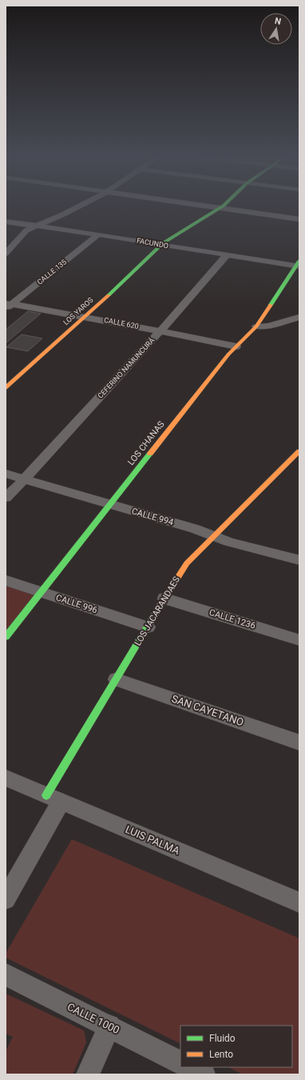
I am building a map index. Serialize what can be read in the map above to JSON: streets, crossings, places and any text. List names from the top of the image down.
{
  "streets": {
    "street": [
      "FACUNDO",
      "CALLE 135",
      "LOS YAROS",
      "CALLE 620",
      "CEFERINO NAMUNCURÁ",
      "LOS CHANAS",
      "CALLE 994",
      "CALLE 996",
      "LOS JACARANDAES",
      "CALLE 1236",
      "SAN CAYETANO",
      "LUIS PALMA",
      "CALLE 1000"
    ]
  },
  "crossings": [
    ["FACUNDO", "CALLE 135"],
    ["FACUNDO", "LOS YAROS"],
    ["FACUNDO", "CEFERINO NAMUNCURÁ"],
    ["FACUNDO", "LOS CHANAS"],
    ["CALLE 135", "CALLE 620"],
    ["LOS YAROS", "CALLE 620"],
    ["CALLE 620", "CEFERINO NAMUNCURÁ"],
    ["CALLE 620", "LOS CHANAS"],
    ["CEFERINO NAMUNCURÁ", "CALLE 994"],
    ["LOS CHANAS", "CALLE 994"],
    ["LOS CHANAS", "CALLE 996"],
    ["CALLE 994", "LOS JACARANDAES"],
    ["CALLE 996", "LOS JACARANDAES"],
    ["LOS JACARANDAES", "CALLE 1236"],
    ["LOS JACARANDAES", "SAN CAYETANO"],
    ["LOS JACARANDAES", "LUIS PALMA"]
  ],
  "legend": ["Fluido", "Lento"],
  "north": "top"
}
